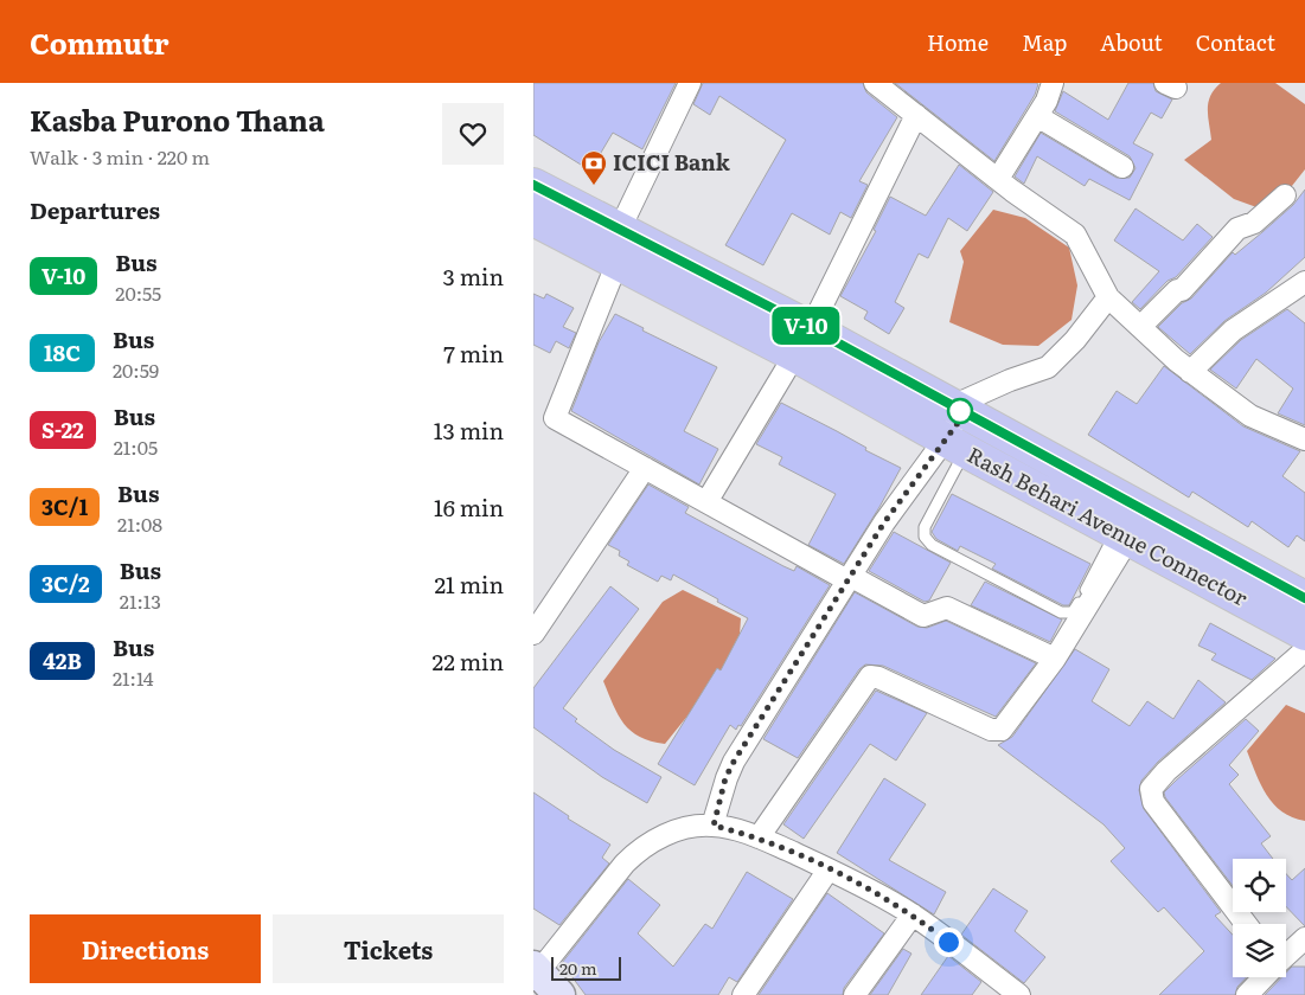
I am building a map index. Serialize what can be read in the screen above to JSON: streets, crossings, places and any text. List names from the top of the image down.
{
  "streets": {
    "main road": ["Rash Behari Avenue Connector"]
  },
  "places": {
    "bank": ["ICICI Bank"]
  },
  "lines": ["bus line V-10"],
  "scale_bar": "20 m",
  "page": {
    "header": "Commutr",
    "nav": [
      "Home",
      "Map",
      "About",
      "Contact"
    ],
    "heading": [
      ["Kasba Purono Thana", "Walk · 3 min · 220 m"],
      "Departures"
    ],
    "on_map": "V-10",
    "list": [
      {
        "mark": "V-10",
        "name": "Bus",
        "note": "20:55",
        "value": "3 min"
      },
      {
        "mark": "18C",
        "name": "Bus",
        "note": "20:59",
        "value": "7 min"
      },
      {
        "mark": "S-22",
        "name": "Bus",
        "note": "21:05",
        "value": "13 min"
      },
      {
        "mark": "3C/1",
        "name": "Bus",
        "note": "21:08",
        "value": "16 min"
      },
      {
        "mark": "3C/2",
        "name": "Bus",
        "note": "21:13",
        "value": "21 min"
      },
      {
        "mark": "42B",
        "name": "Bus",
        "note": "21:14",
        "value": "22 min"
      }
    ],
    "buttons": ["Directions", "Tickets"],
    "scale": "20 m"
  }
}
